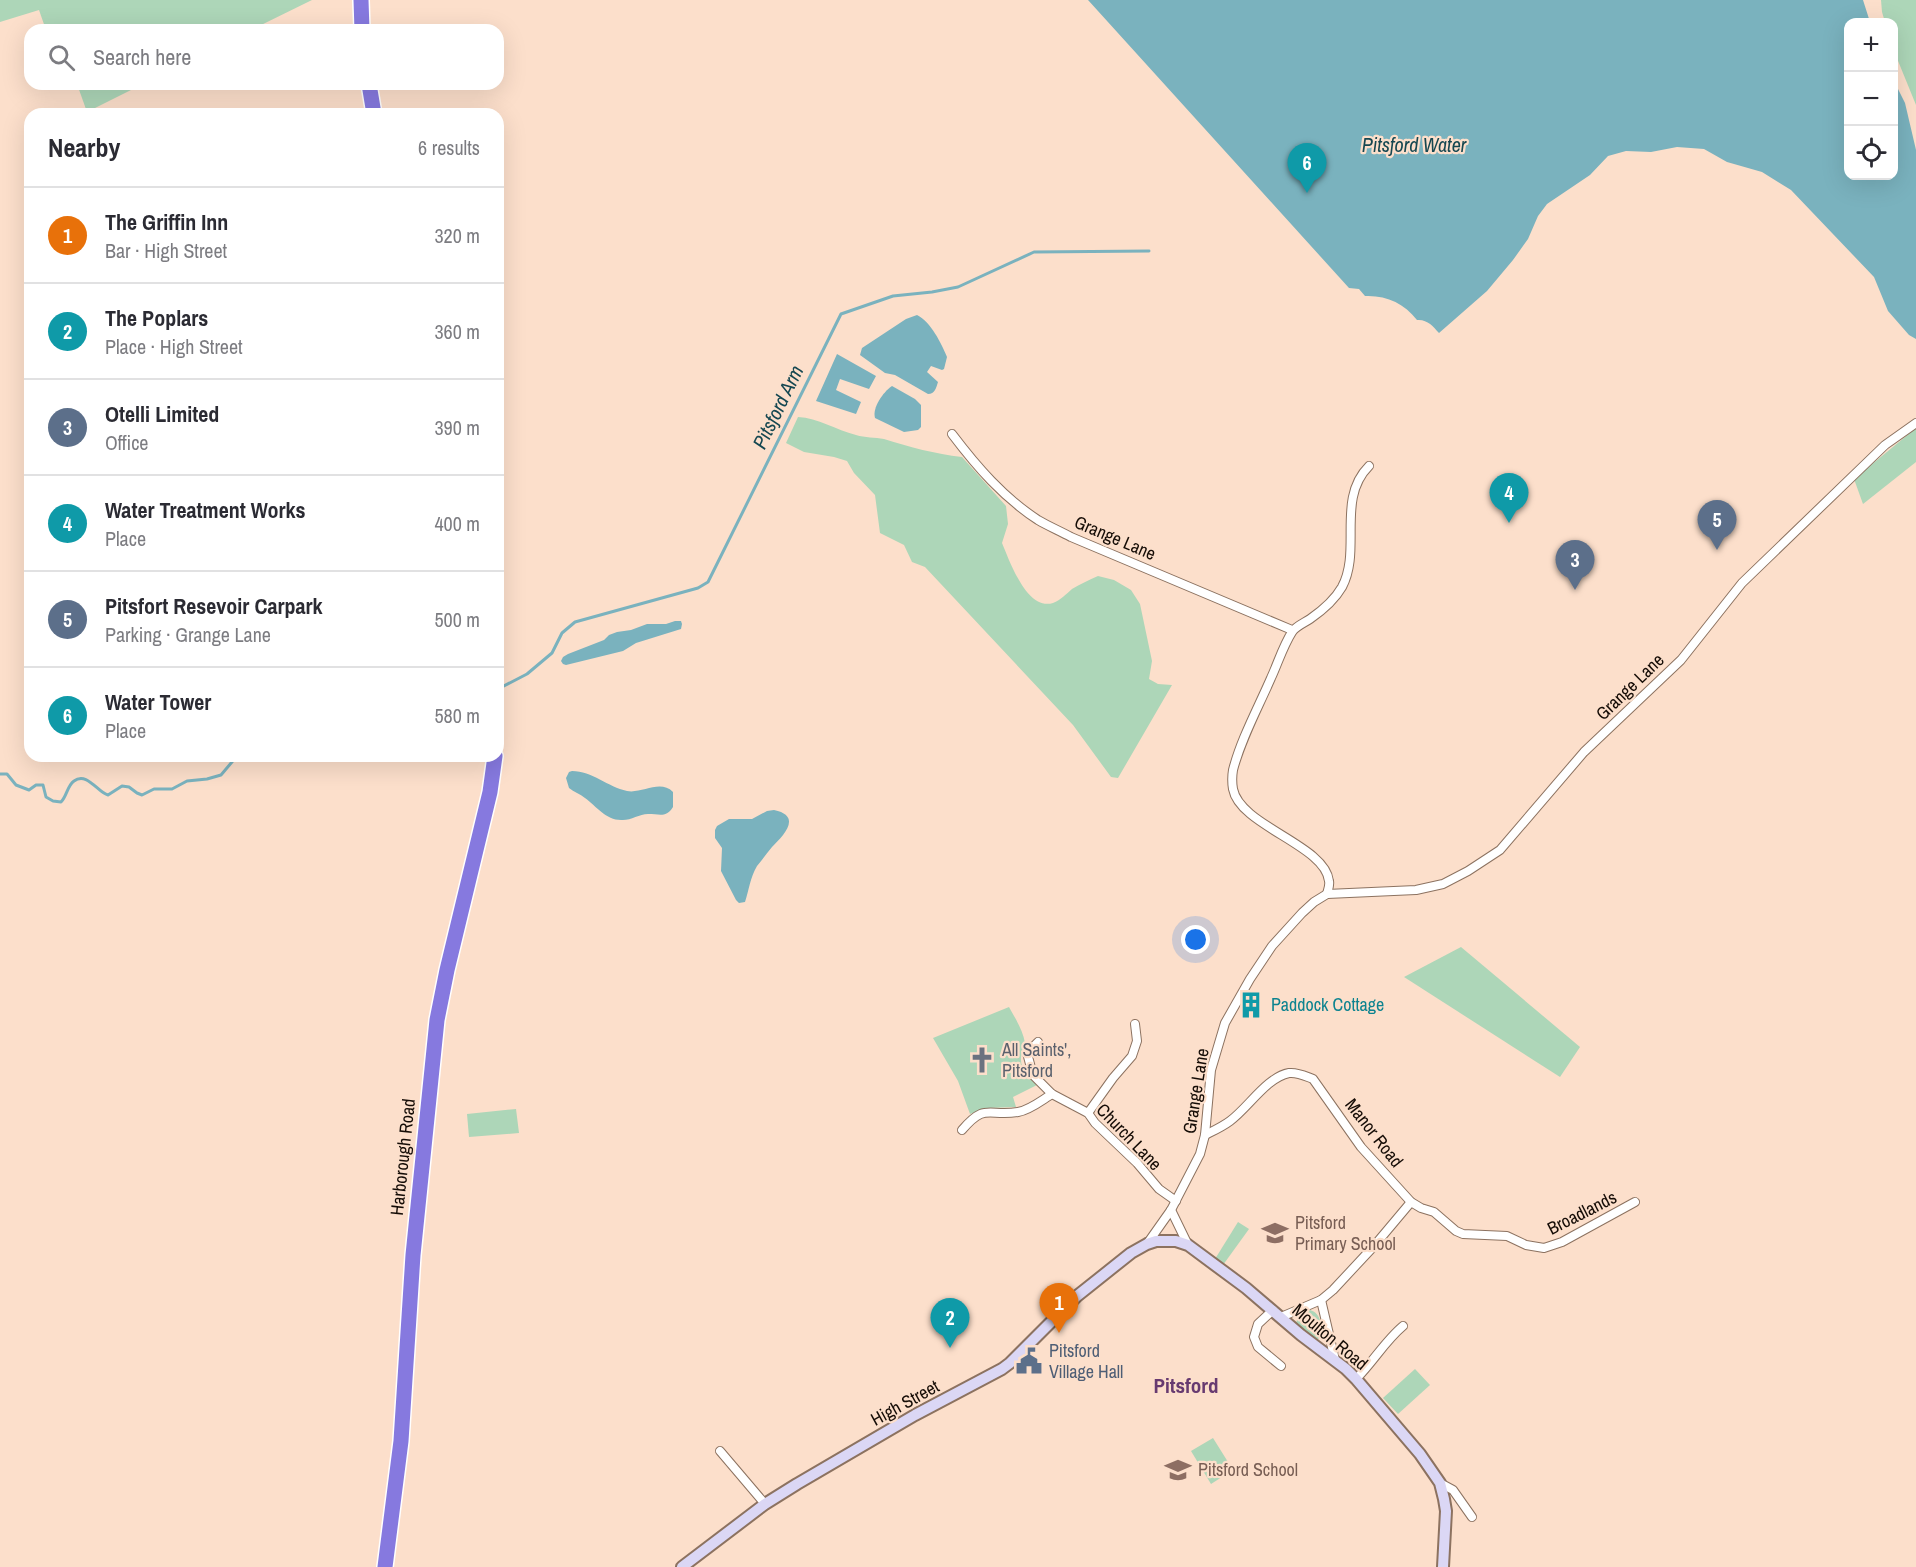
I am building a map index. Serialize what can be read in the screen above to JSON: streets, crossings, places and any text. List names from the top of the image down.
{
  "streets": {
    "highway": ["Harborough Road"],
    "street": [
      "Grange Lane",
      "Manor Road",
      "Church Lane",
      "Broadlands",
      "Moulton Road",
      "High Street"
    ]
  },
  "crossings": [
    ["Grange Lane", "Manor Road"],
    ["Grange Lane", "Church Lane"],
    ["Grange Lane", "Moulton Road"],
    ["Manor Road", "Broadlands"],
    ["Moulton Road", "High Street"]
  ],
  "districts": ["Pitsford"],
  "water": ["Pitsford Water", "Pitsford Arm"],
  "places": {
    "building": ["Paddock Cottage"],
    "church": ["All Saints', Pitsford"],
    "school or university": ["Pitsford Primary School", "Pitsford School"],
    "public building": ["Pitsford Village Hall"]
  },
  "page": {
    "map_buttons": ["+", "−"],
    "search": "Search here",
    "heading": ["Nearby", "6 results"],
    "pins": [
      "6",
      "4",
      "5",
      "3",
      "1",
      "2"
    ],
    "list": [
      {
        "mark": "1",
        "name": "The Griffin Inn",
        "note": "Bar · High Street",
        "value": "320 m"
      },
      {
        "mark": "2",
        "name": "The Poplars",
        "note": "Place · High Street",
        "value": "360 m"
      },
      {
        "mark": "3",
        "name": "Otelli Limited",
        "note": "Office",
        "value": "390 m"
      },
      {
        "mark": "4",
        "name": "Water Treatment Works",
        "note": "Place",
        "value": "400 m"
      },
      {
        "mark": "5",
        "name": "Pitsfort Resevoir Carpark",
        "note": "Parking · Grange Lane",
        "value": "500 m"
      },
      {
        "mark": "6",
        "name": "Water Tower",
        "note": "Place",
        "value": "580 m"
      }
    ]
  }
}
